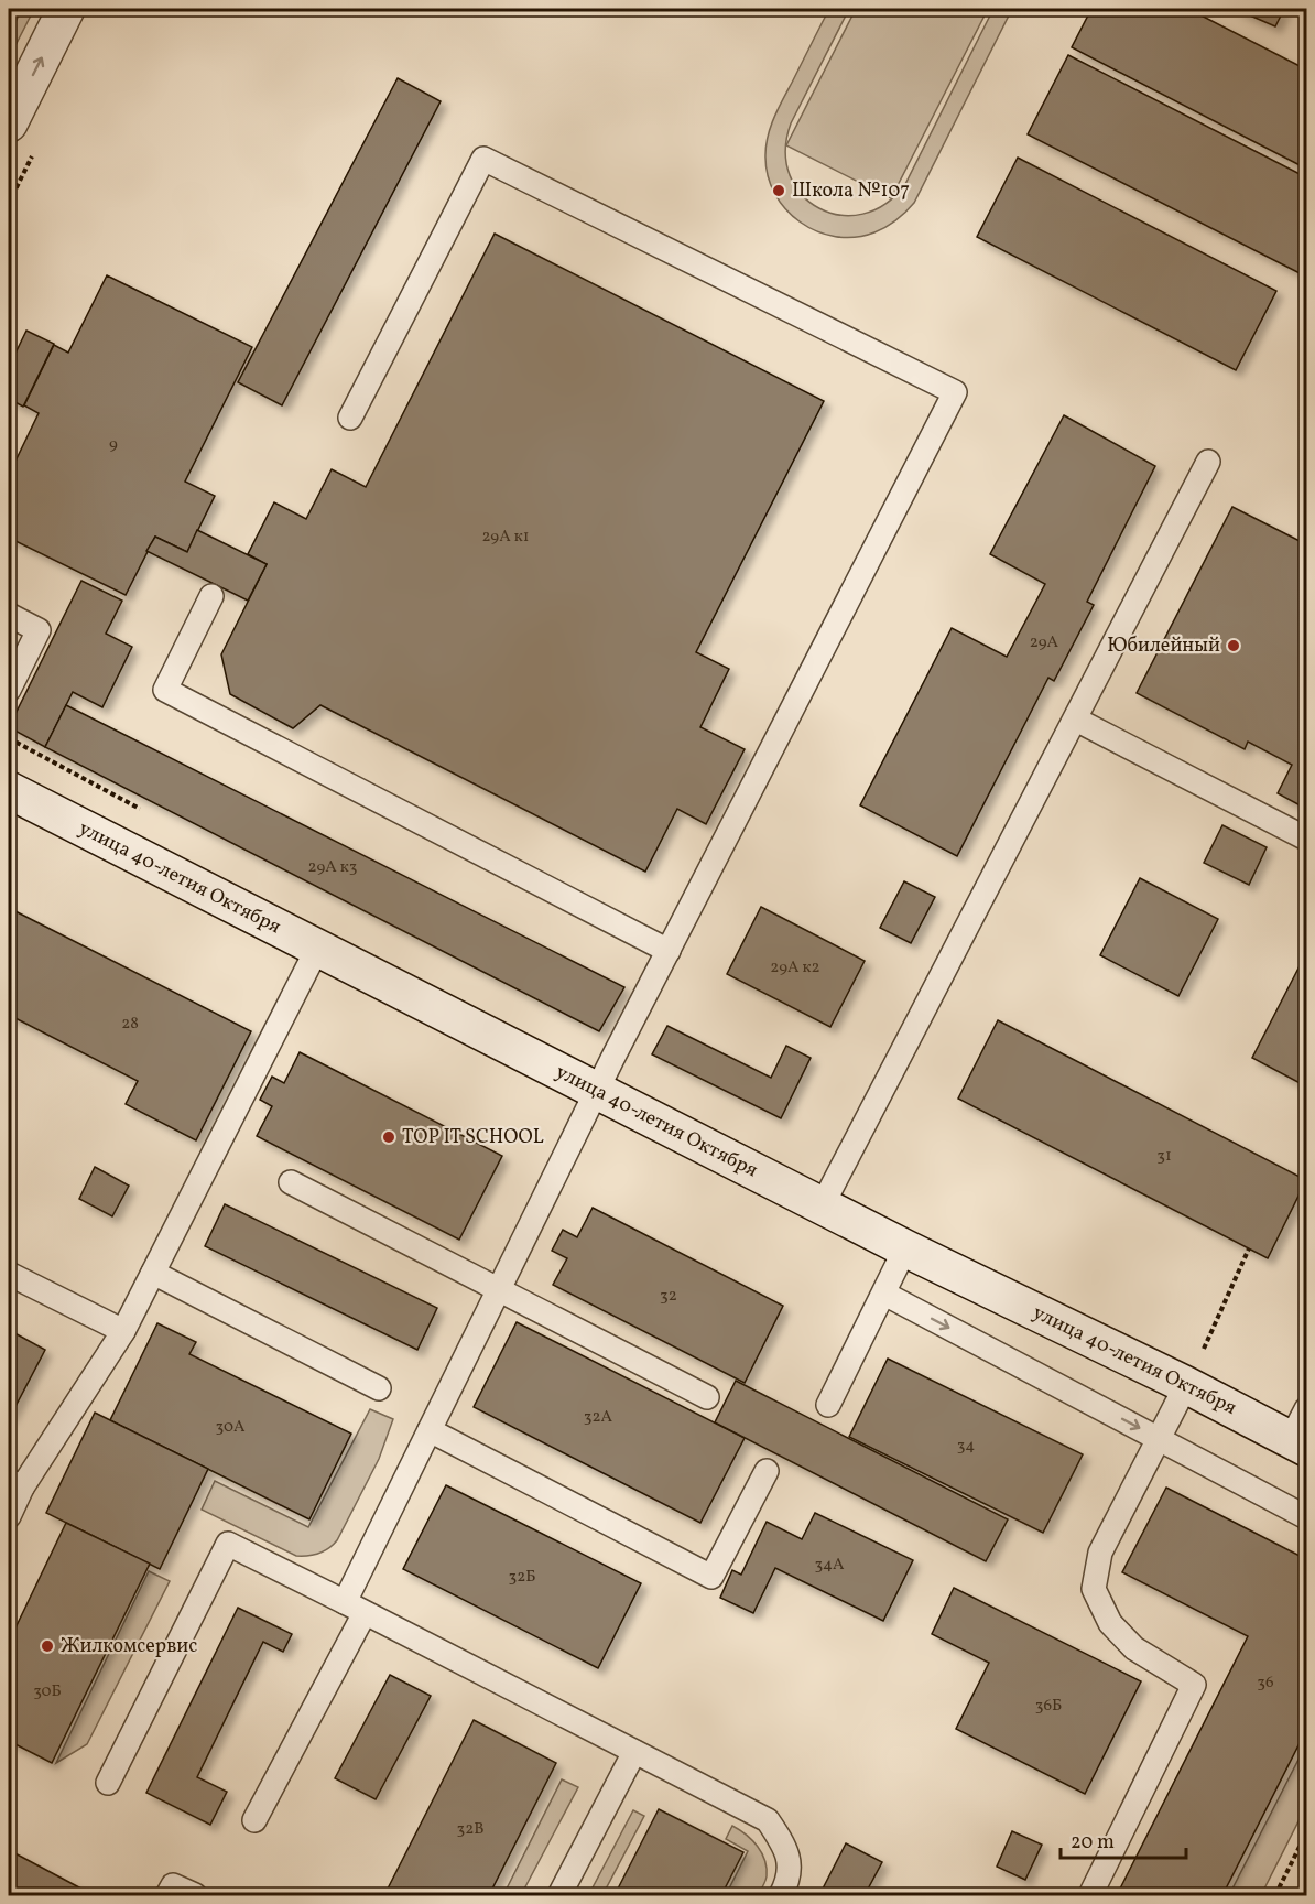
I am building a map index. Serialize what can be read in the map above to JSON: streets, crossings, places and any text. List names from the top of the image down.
{
  "streets": {
    "street": ["улица 40-летия Октября"]
  },
  "places": [
    "Школа №107",
    "Юбилейный",
    "TOP IT SCHOOL",
    "Жилкомсервис"
  ],
  "house_numbers": [
    "9",
    "29А к1",
    "29А",
    "29А к3",
    "29А к2",
    "28",
    "31",
    "32",
    "32А",
    "30А",
    "34",
    "34А",
    "32Б",
    "36",
    "30Б",
    "36Б",
    "32В"
  ],
  "scale_bar": "20 m"
}
